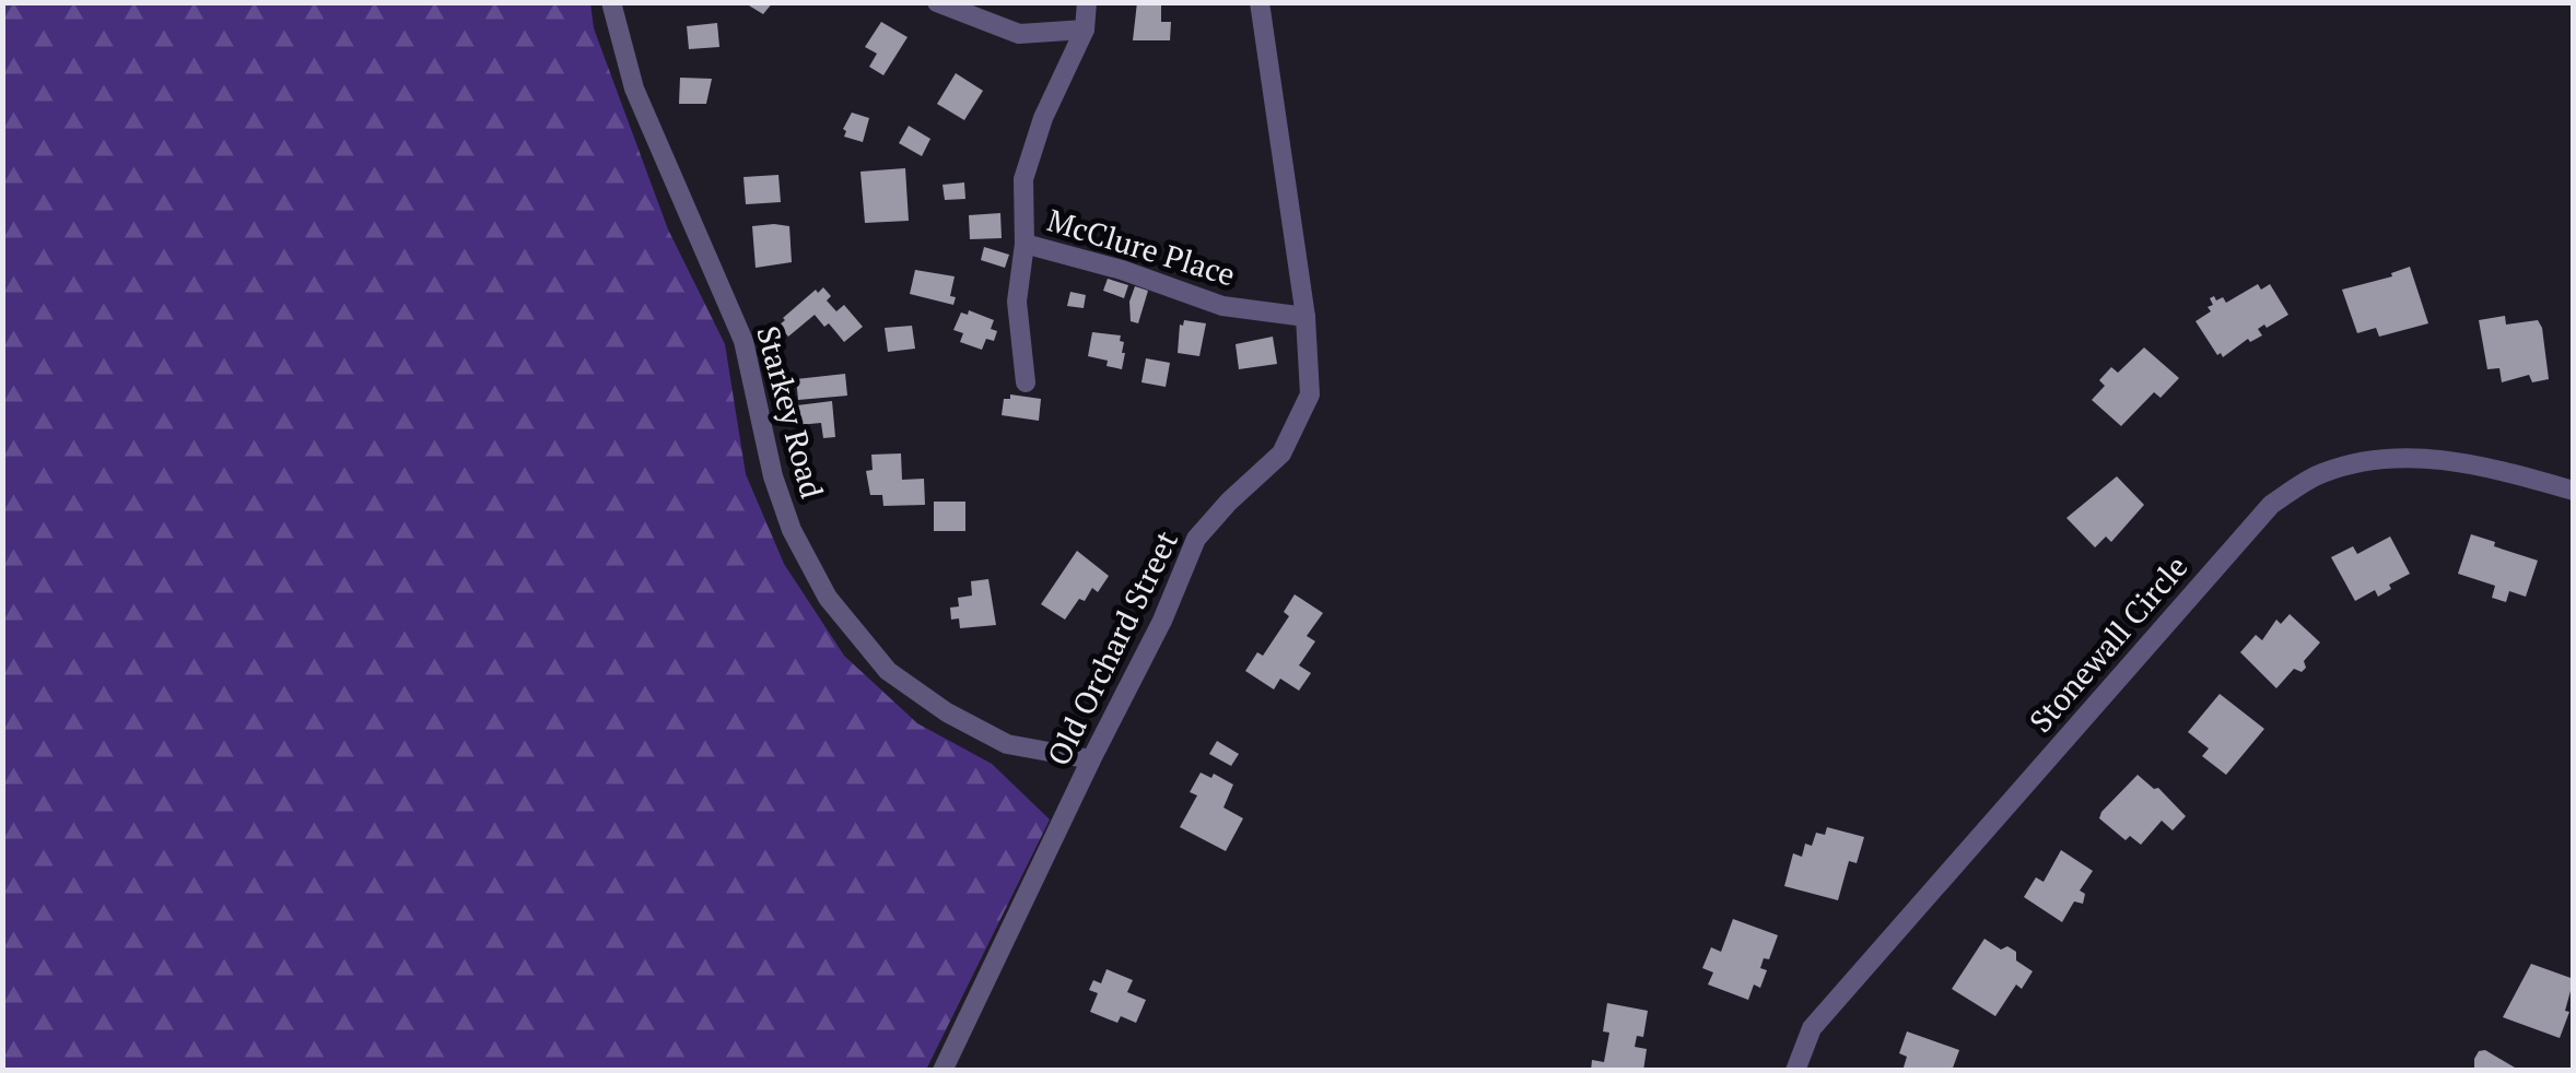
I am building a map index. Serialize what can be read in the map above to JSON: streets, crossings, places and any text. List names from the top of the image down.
{
  "streets": {
    "street": [
      "McClure Place",
      "Starkey Road",
      "Stonewall Circle",
      "Old Orchard Street"
    ]
  },
  "crossings": [
    ["McClure Place", "Old Orchard Street"],
    ["Starkey Road", "Old Orchard Street"]
  ]
}
